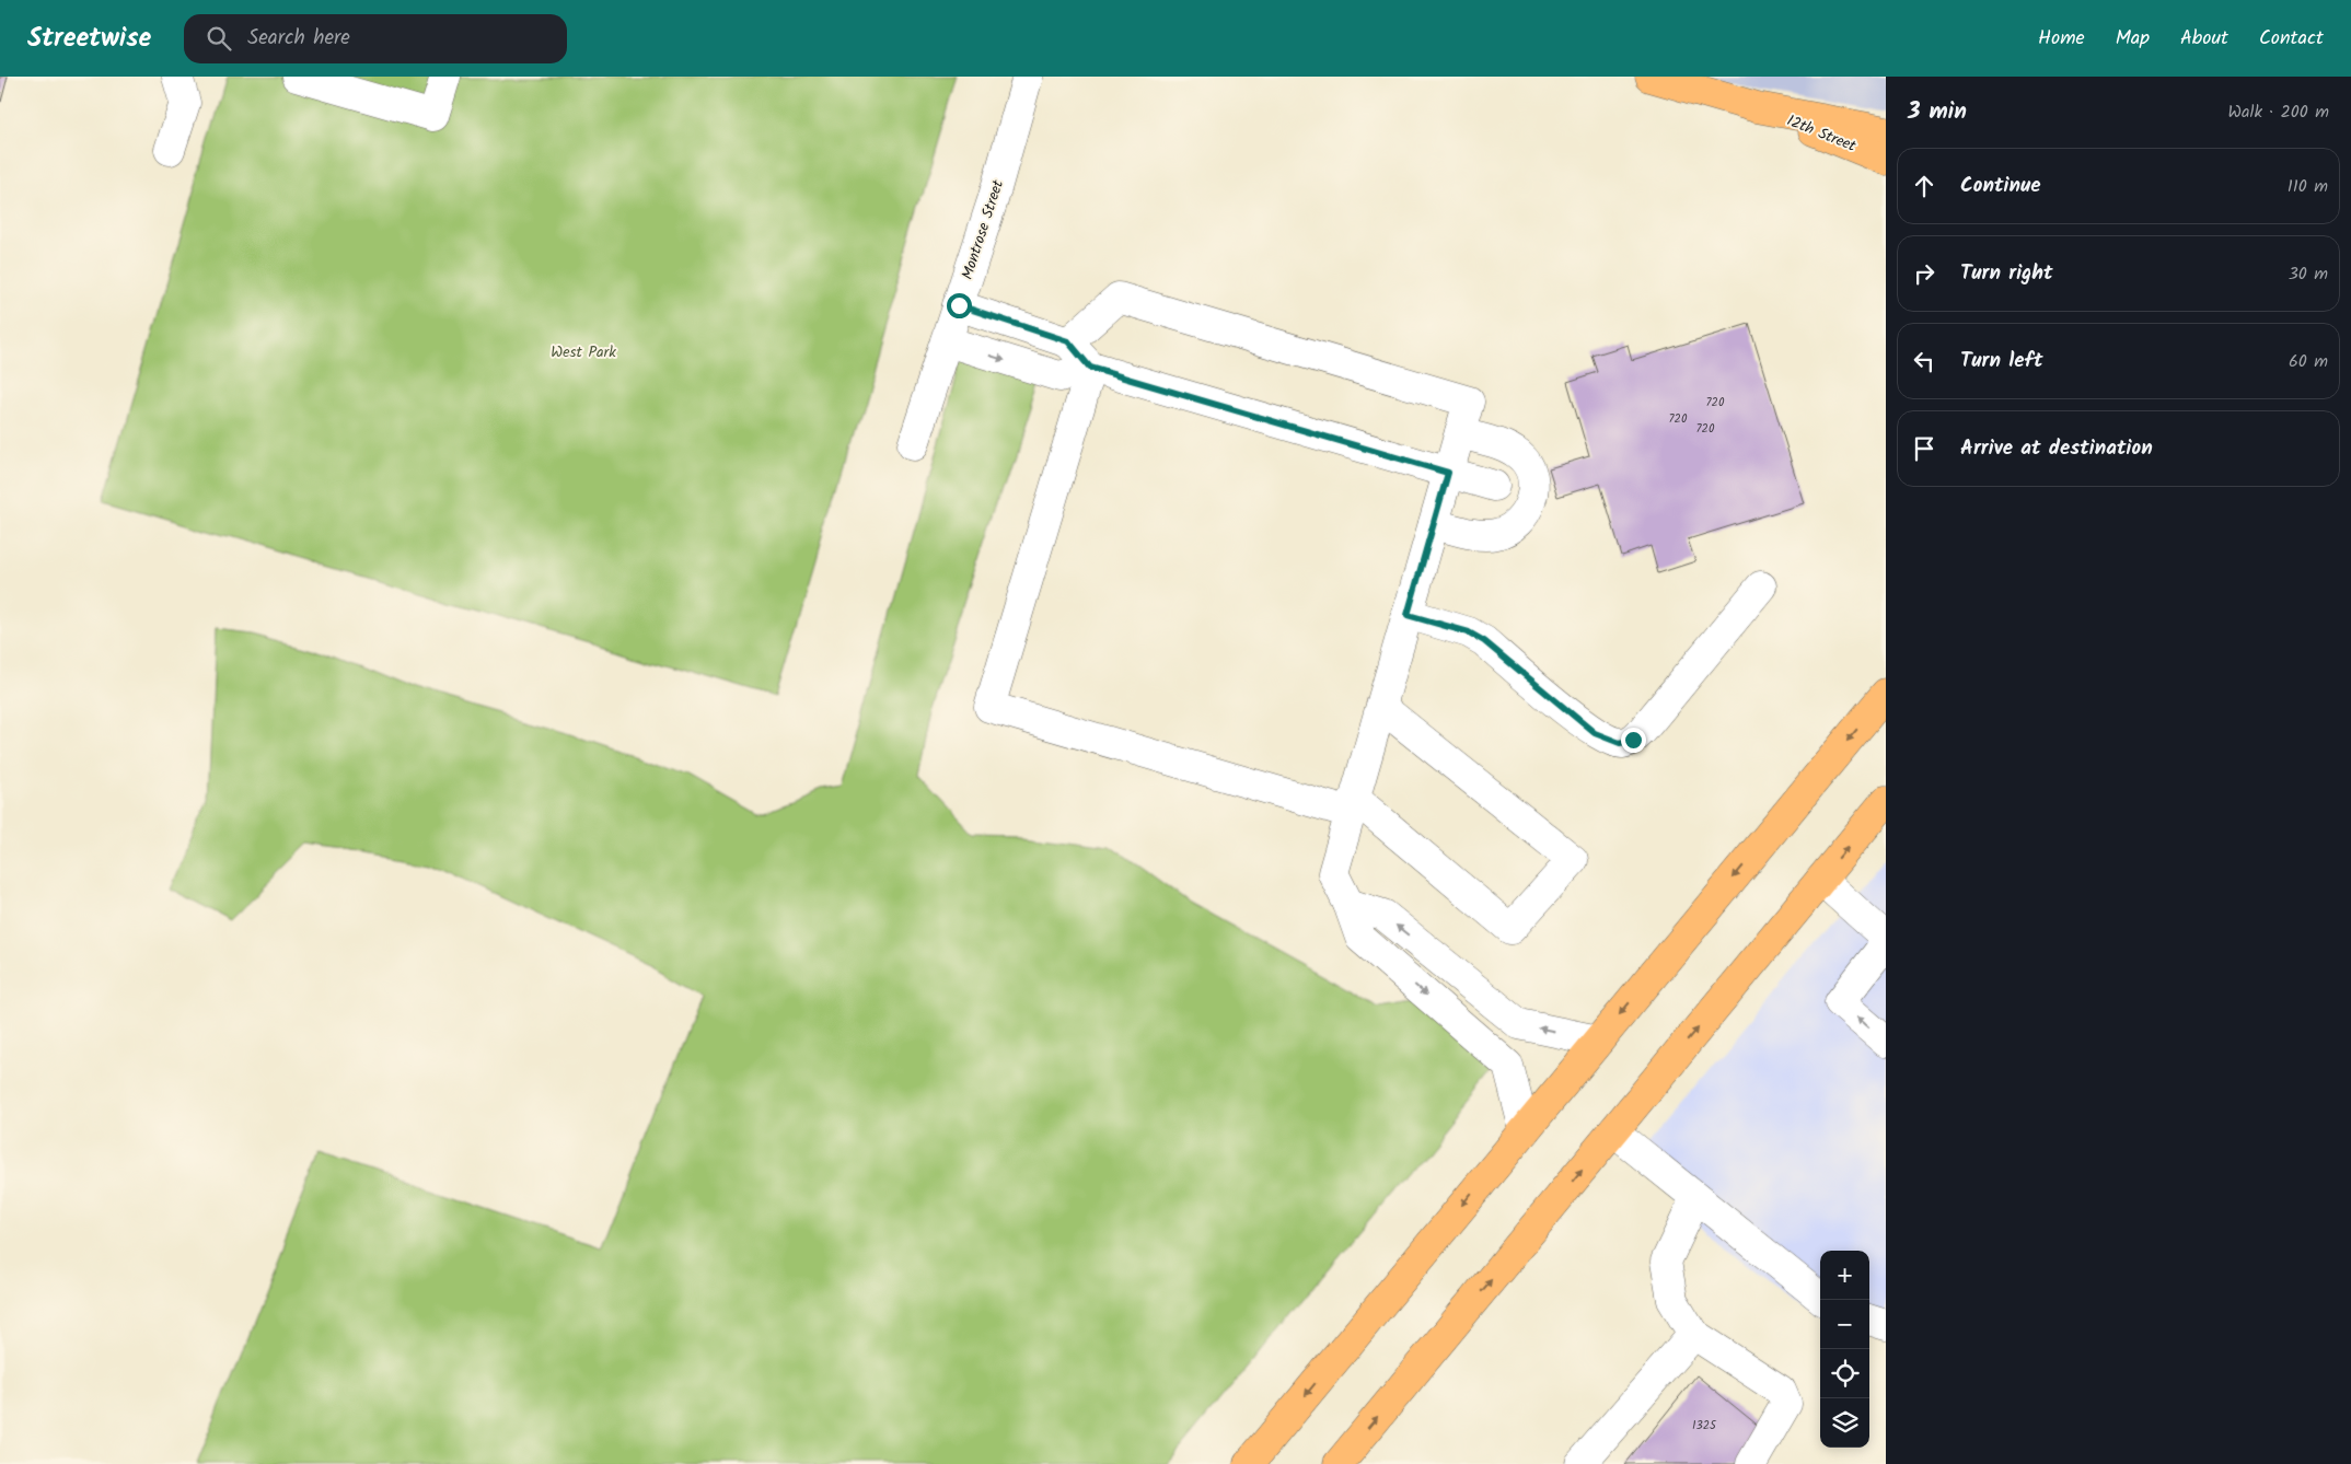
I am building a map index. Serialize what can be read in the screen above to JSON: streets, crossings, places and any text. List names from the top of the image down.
{
  "streets": {
    "main road": ["12th Street"],
    "street": ["Montrose Street"]
  },
  "parks": ["West Park"],
  "house_numbers": [
    "720",
    "720",
    "720",
    "1325"
  ],
  "page": {
    "header": "Streetwise",
    "search": "Search here",
    "nav": [
      "Home",
      "Map",
      "About",
      "Contact"
    ],
    "heading": ["3 min", "Walk · 200 m"],
    "list": [
      ["Continue", "110 m"],
      ["Turn right", "30 m"],
      ["Turn left", "60 m"],
      "Arrive at destination"
    ],
    "map_buttons": ["+", "−"]
  }
}
